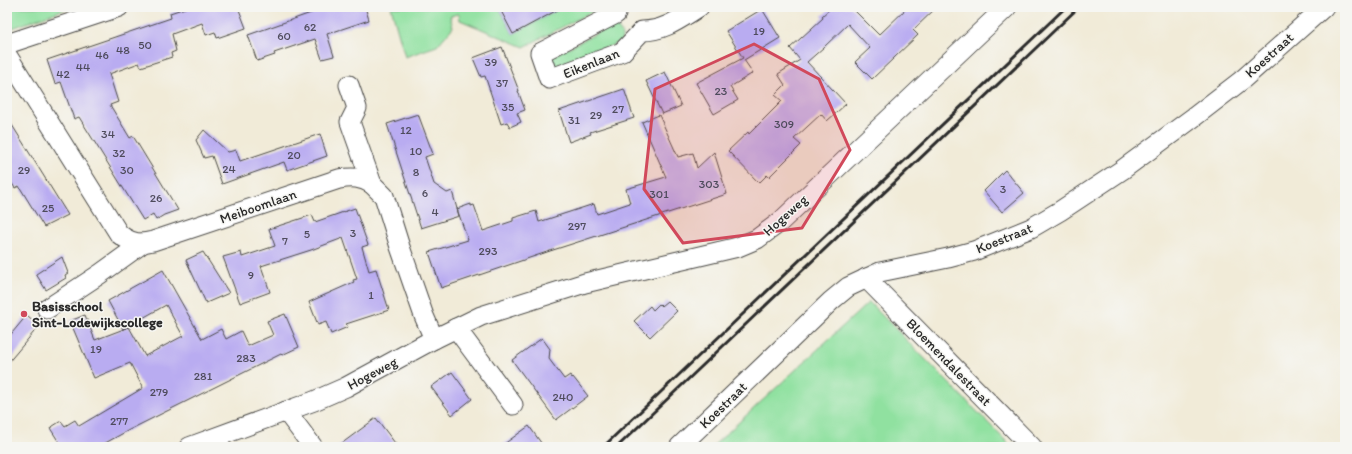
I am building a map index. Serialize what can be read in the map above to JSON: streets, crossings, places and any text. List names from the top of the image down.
{
  "streets": {
    "street": [
      "Koestraat",
      "Eikenlaan",
      "Meiboomlaan",
      "Hogeweg",
      "Bloemendalestraat"
    ]
  },
  "crossings": [
    ["Koestraat", "Bloemendalestraat"],
    ["Meiboomlaan", "Hogeweg"]
  ],
  "places": ["Basisschool Sint-Lodewijkscollege"],
  "house_numbers": [
    "62",
    "19",
    "60",
    "50",
    "48",
    "46",
    "39",
    "44",
    "42",
    "37",
    "23",
    "35",
    "27",
    "29",
    "31",
    "309",
    "12",
    "34",
    "10",
    "32",
    "20",
    "24",
    "29",
    "30",
    "8",
    "303",
    "3",
    "6",
    "301",
    "26",
    "25",
    "4",
    "297",
    "3",
    "5",
    "7",
    "293",
    "9",
    "1",
    "19",
    "283",
    "281",
    "279",
    "240",
    "277"
  ]
}
